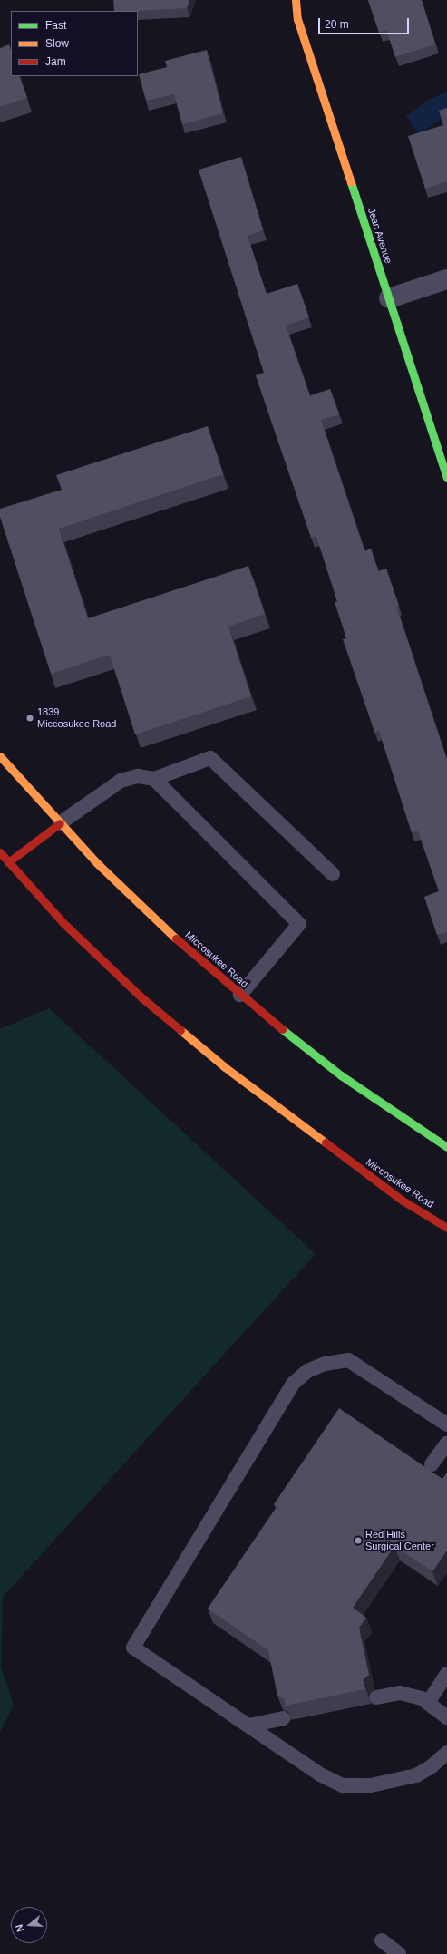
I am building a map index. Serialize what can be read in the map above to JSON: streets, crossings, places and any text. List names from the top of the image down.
{
  "streets": {
    "street": ["Jean Avenue", "Miccosukee Road"]
  },
  "places": ["1839 Miccosukee Road", "Red Hills Surgical Center"],
  "legend": ["Fast", "Slow", "Jam"],
  "scale_bar": "20 m",
  "north": "left"
}
